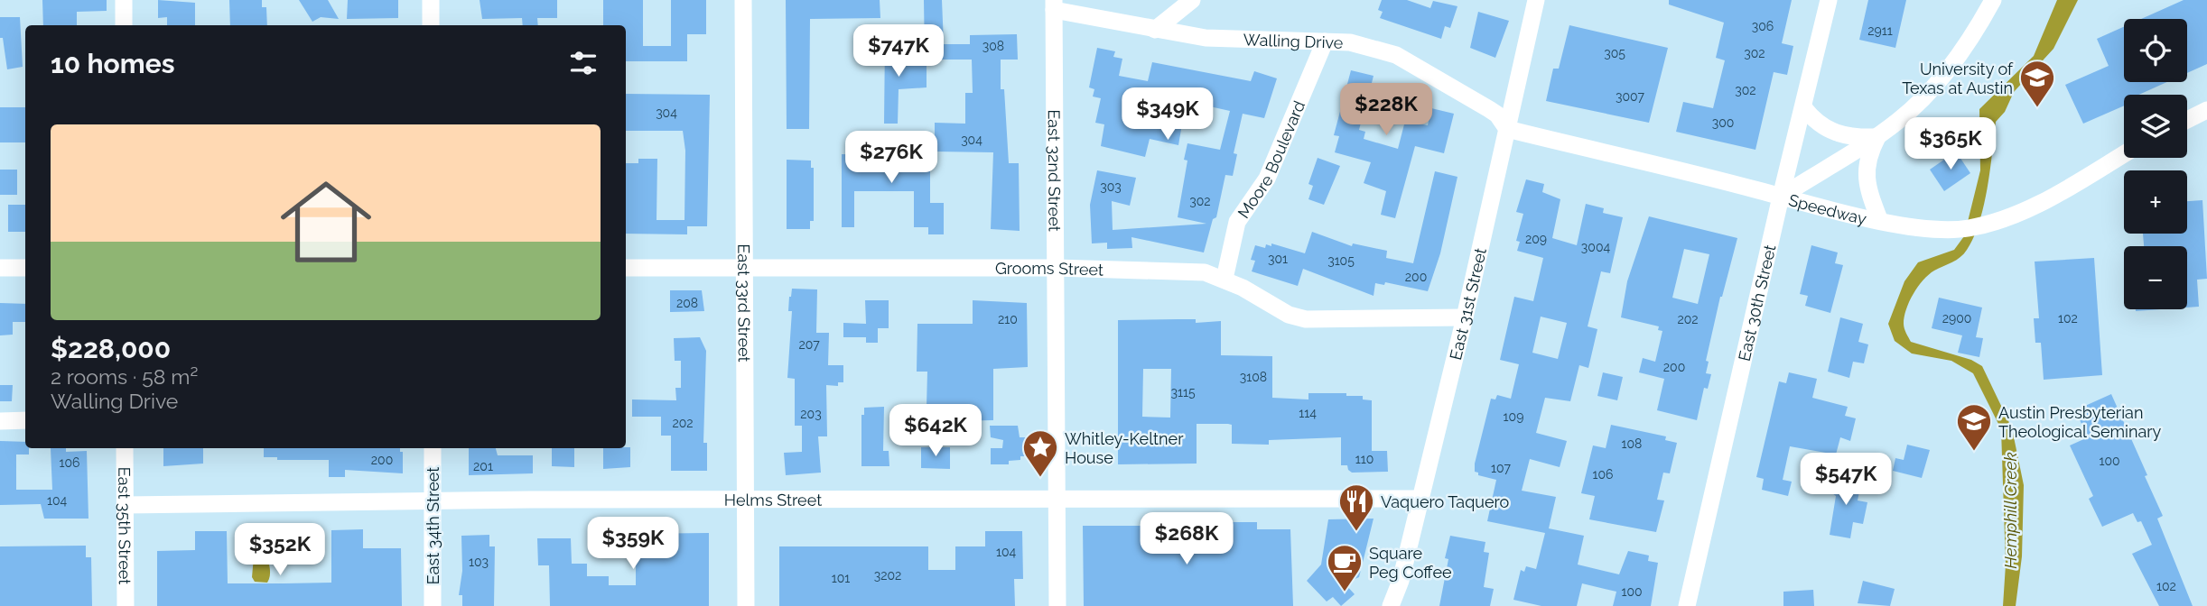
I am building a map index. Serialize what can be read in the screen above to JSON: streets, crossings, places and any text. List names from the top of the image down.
{
  "streets": {
    "street": [
      "Walling Drive",
      "Moore Boulevard",
      "East 32nd Street",
      "Speedway",
      "Grooms Street",
      "East 33rd Street",
      "East 30th Street",
      "East 31st Street",
      "Helms Street",
      "East 35th Street",
      "East 34th Street"
    ]
  },
  "crossings": [
    ["Walling Drive", "Moore Boulevard"],
    ["Walling Drive", "East 32nd Street"],
    ["Walling Drive", "Speedway"],
    ["Walling Drive", "East 31st Street"],
    ["Moore Boulevard", "Grooms Street"],
    ["East 32nd Street", "Grooms Street"],
    ["East 32nd Street", "Helms Street"],
    ["Speedway", "East 30th Street"],
    ["Speedway", "East 31st Street"],
    ["Grooms Street", "East 33rd Street"],
    ["Grooms Street", "East 31st Street"],
    ["East 33rd Street", "Helms Street"],
    ["East 31st Street", "Helms Street"],
    ["Helms Street", "East 35th Street"],
    ["Helms Street", "East 34th Street"]
  ],
  "water": ["Hemphill Creek"],
  "places": {
    "school or university": ["University of Texas at Austin", "Austin Presbyterian Theological Seminary"],
    "place": ["Whitley-Keltner House"],
    "restaurant": ["Vaquero Taquero"],
    "cafe": ["Square Peg Coffee"]
  },
  "house_numbers": [
    "306",
    "2911",
    "308",
    "305",
    "302",
    "302",
    "3007",
    "304",
    "300",
    "304",
    "303",
    "302",
    "209",
    "3004",
    "301",
    "3105",
    "200",
    "208",
    "2900",
    "102",
    "210",
    "202",
    "207",
    "200",
    "3108",
    "3115",
    "114",
    "203",
    "109",
    "202",
    "108",
    "110",
    "200",
    "100",
    "106",
    "201",
    "107",
    "106",
    "104",
    "104",
    "103",
    "3202",
    "101",
    "102",
    "100"
  ],
  "page": {
    "map_buttons": ["+", "−"],
    "price": [
      "$747K",
      "$228K",
      "$349K",
      "$365K",
      "$276K",
      "$642K",
      "$547K",
      "$268K",
      "$359K",
      "$352K"
    ],
    "heading": "10 homes",
    "list": [
      {
        "name": "$228,000",
        "note": "2 rooms · 58 m² · Walling Drive"
      }
    ]
  }
}
